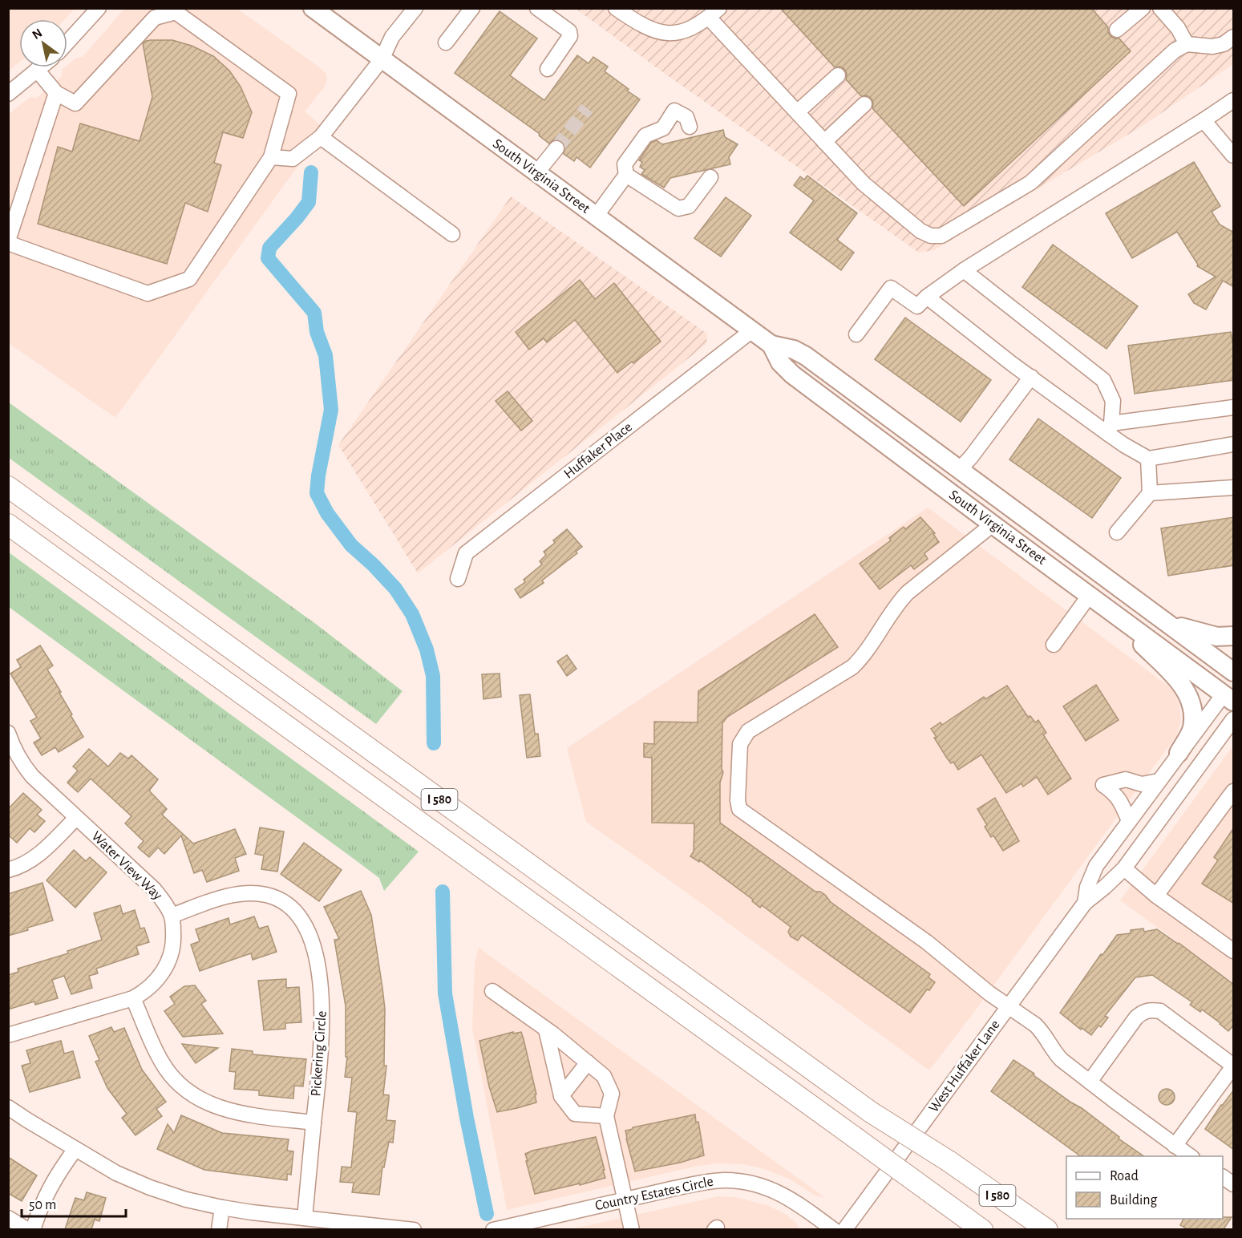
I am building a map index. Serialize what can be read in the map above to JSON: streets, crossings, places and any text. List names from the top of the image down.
{
  "streets": {
    "highway": ["I 580"],
    "main road": ["South Virginia Street"],
    "street": [
      "Huffaker Place",
      "Water View Way",
      "Pickering Circle",
      "West Huffaker Lane",
      "Country Estates Circle"
    ]
  },
  "crossings": [
    ["South Virginia Street", "Huffaker Place"],
    ["South Virginia Street", "West Huffaker Lane"],
    ["Water View Way", "Pickering Circle"]
  ],
  "legend": ["Road", "Building"],
  "scale_bar": "50 m",
  "north": "top left"
}
